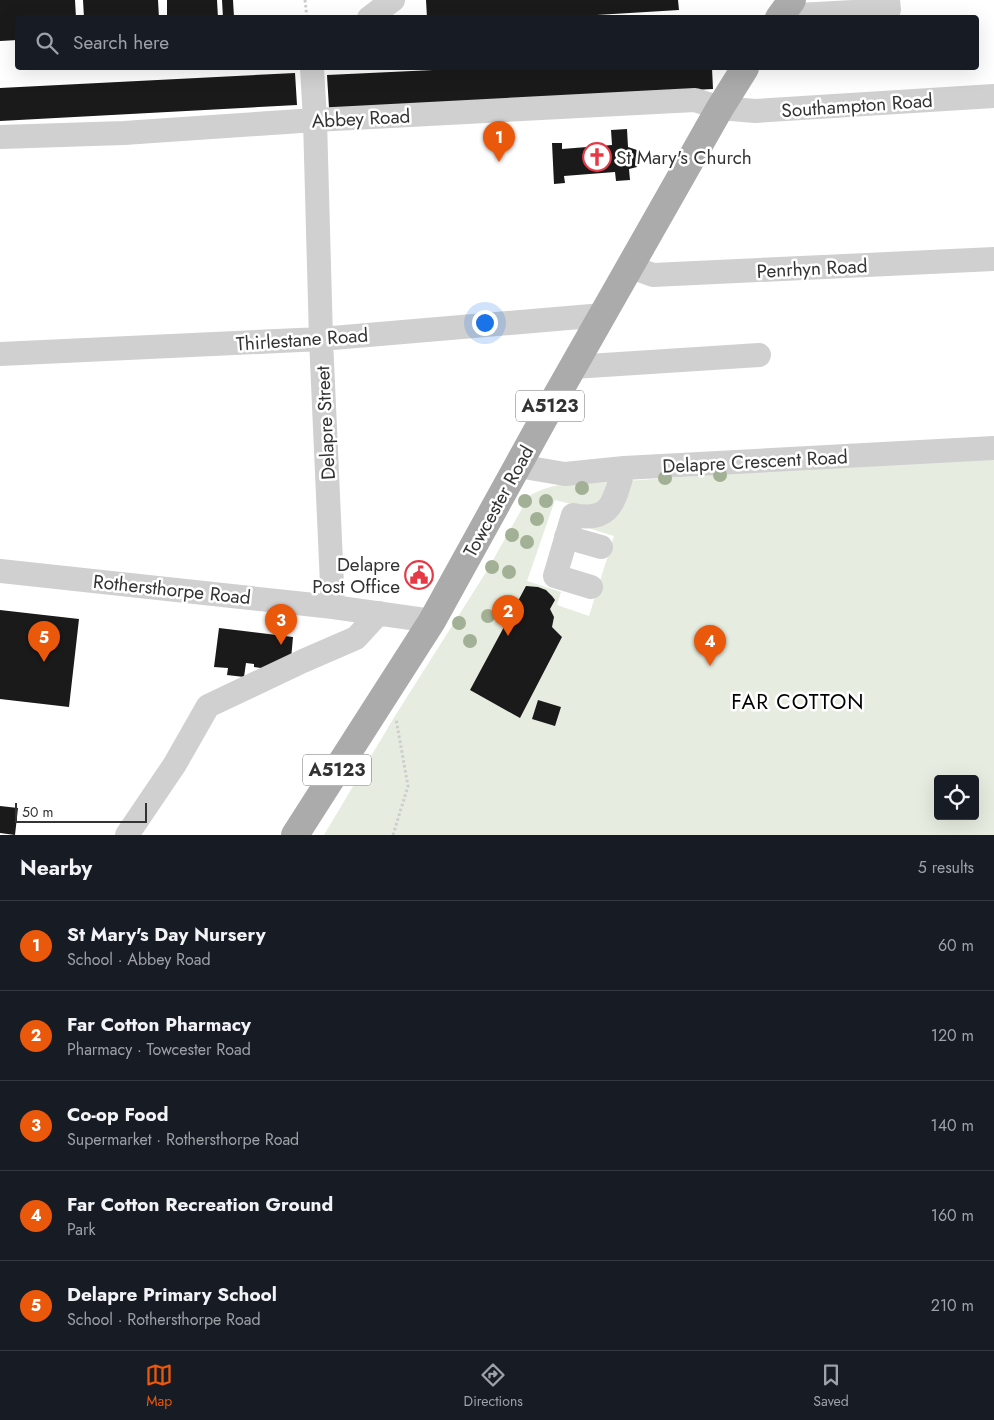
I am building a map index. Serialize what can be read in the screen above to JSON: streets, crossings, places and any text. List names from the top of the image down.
{
  "streets": {
    "main road": ["A5123", "Towcester Road"],
    "street": [
      "Southampton Road",
      "Abbey Road",
      "Penrhyn Road",
      "Thirlestane Road",
      "Delapre Street",
      "Delapre Crescent Road",
      "Rothersthorpe Road"
    ]
  },
  "crossings": [
    ["Southampton Road", "Abbey Road"],
    ["Southampton Road", "Towcester Road"],
    ["Abbey Road", "Delapre Street"],
    ["Abbey Road", "Towcester Road"],
    ["Penrhyn Road", "Towcester Road"],
    ["Thirlestane Road", "Delapre Street"],
    ["Thirlestane Road", "Towcester Road"],
    ["Delapre Street", "Rothersthorpe Road"],
    ["Delapre Crescent Road", "Towcester Road"],
    ["Towcester Road", "Rothersthorpe Road"]
  ],
  "districts": ["FAR COTTON"],
  "places": {
    "church": ["St Mary's Church"],
    "public building": ["Delapre Post Office"]
  },
  "scale_bar": "50 m",
  "page": {
    "search": "Search here",
    "pins": [
      "1",
      "2",
      "3",
      "5",
      "4"
    ],
    "scale": "50 m",
    "heading": ["Nearby", "5 results"],
    "list": [
      {
        "mark": "1",
        "name": "St Mary's Day Nursery",
        "note": "School · Abbey Road",
        "value": "60 m"
      },
      {
        "mark": "2",
        "name": "Far Cotton Pharmacy",
        "note": "Pharmacy · Towcester Road",
        "value": "120 m"
      },
      {
        "mark": "3",
        "name": "Co-op Food",
        "note": "Supermarket · Rothersthorpe Road",
        "value": "140 m"
      },
      {
        "mark": "4",
        "name": "Far Cotton Recreation Ground",
        "note": "Park",
        "value": "160 m"
      },
      {
        "mark": "5",
        "name": "Delapre Primary School",
        "note": "School · Rothersthorpe Road",
        "value": "210 m"
      }
    ],
    "nav": ["Map", "Directions", "Saved"]
  }
}
